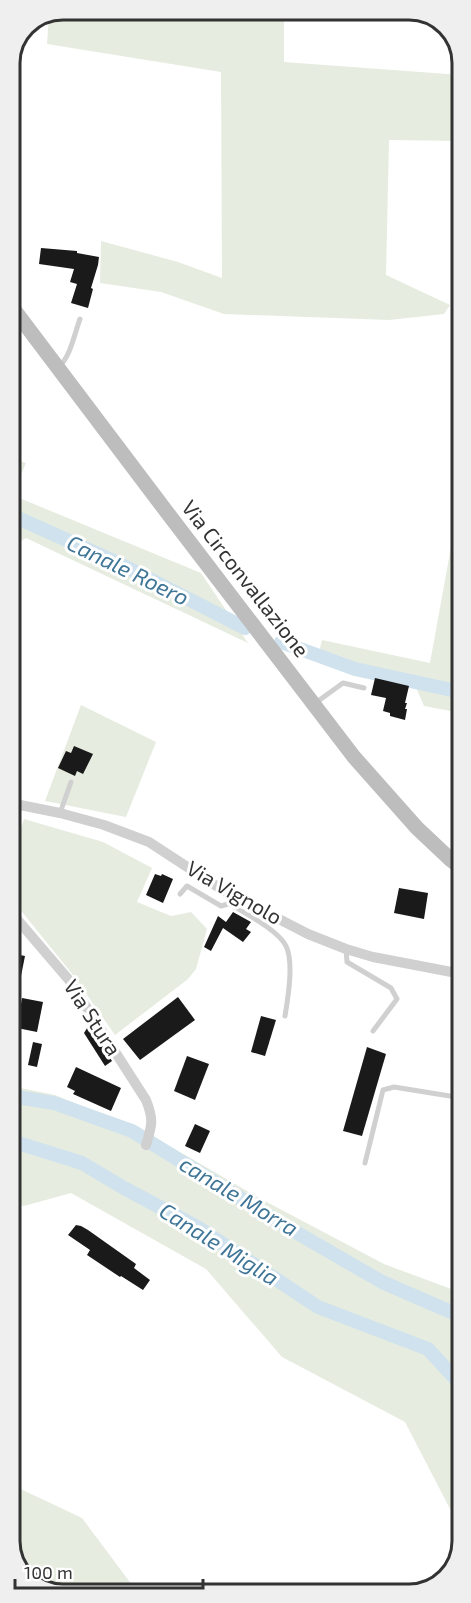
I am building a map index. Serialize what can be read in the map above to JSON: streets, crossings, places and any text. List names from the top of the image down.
{
  "streets": {
    "main road": ["Via Circonvallazione"],
    "street": ["Via Vignolo", "Via Stura"]
  },
  "water": ["Canale Roero", "canale Morra", "Canale Miglia"],
  "scale_bar": "100 m"
}
